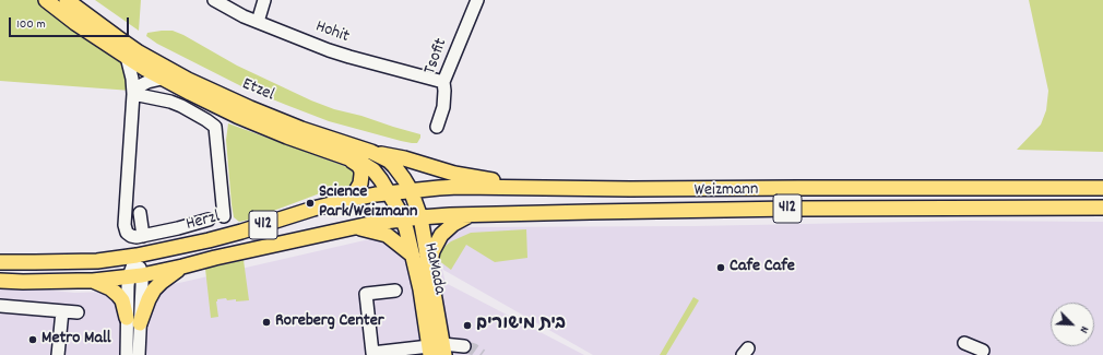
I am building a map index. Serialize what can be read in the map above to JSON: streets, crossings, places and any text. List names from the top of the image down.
{
  "streets": {
    "main road": [
      "Etzel",
      "Weizmann",
      "412",
      "Herzl",
      "HaMada"
    ],
    "street": ["Hohit", "Tsofit"]
  },
  "crossings": [
    ["Hohit", "Tsofit"],
    ["Etzel", "Weizmann"],
    ["Etzel", "Herzl"],
    ["Etzel", "HaMada"],
    ["Weizmann", "412"],
    ["Weizmann", "Herzl"],
    ["Weizmann", "HaMada"],
    ["412", "HaMada"],
    ["Herzl", "HaMada"]
  ],
  "places": [
    "Science Park/Weizmann",
    "Cafe Cafe",
    "Roreberg Center",
    "בית מישורים",
    "Metro Mall"
  ],
  "scale_bar": "100 m",
  "north": "bottom right"
}
